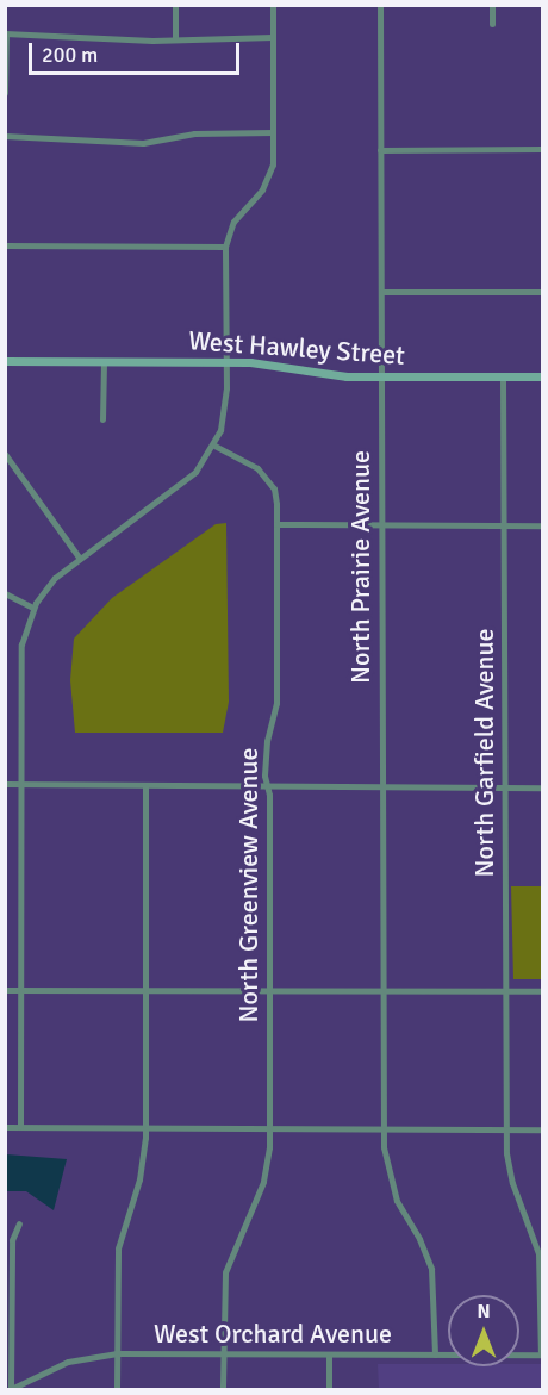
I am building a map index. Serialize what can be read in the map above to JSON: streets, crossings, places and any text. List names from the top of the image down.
{
  "streets": {
    "street": [
      "West Hawley Street",
      "North Prairie Avenue",
      "North Garfield Avenue",
      "North Greenview Avenue",
      "West Orchard Avenue"
    ]
  },
  "crossings": [
    ["West Hawley Street", "North Prairie Avenue"],
    ["West Hawley Street", "North Garfield Avenue"],
    ["North Prairie Avenue", "West Orchard Avenue"],
    ["North Garfield Avenue", "West Orchard Avenue"],
    ["North Greenview Avenue", "West Orchard Avenue"]
  ],
  "scale_bar": "200 m",
  "north": "top"
}
